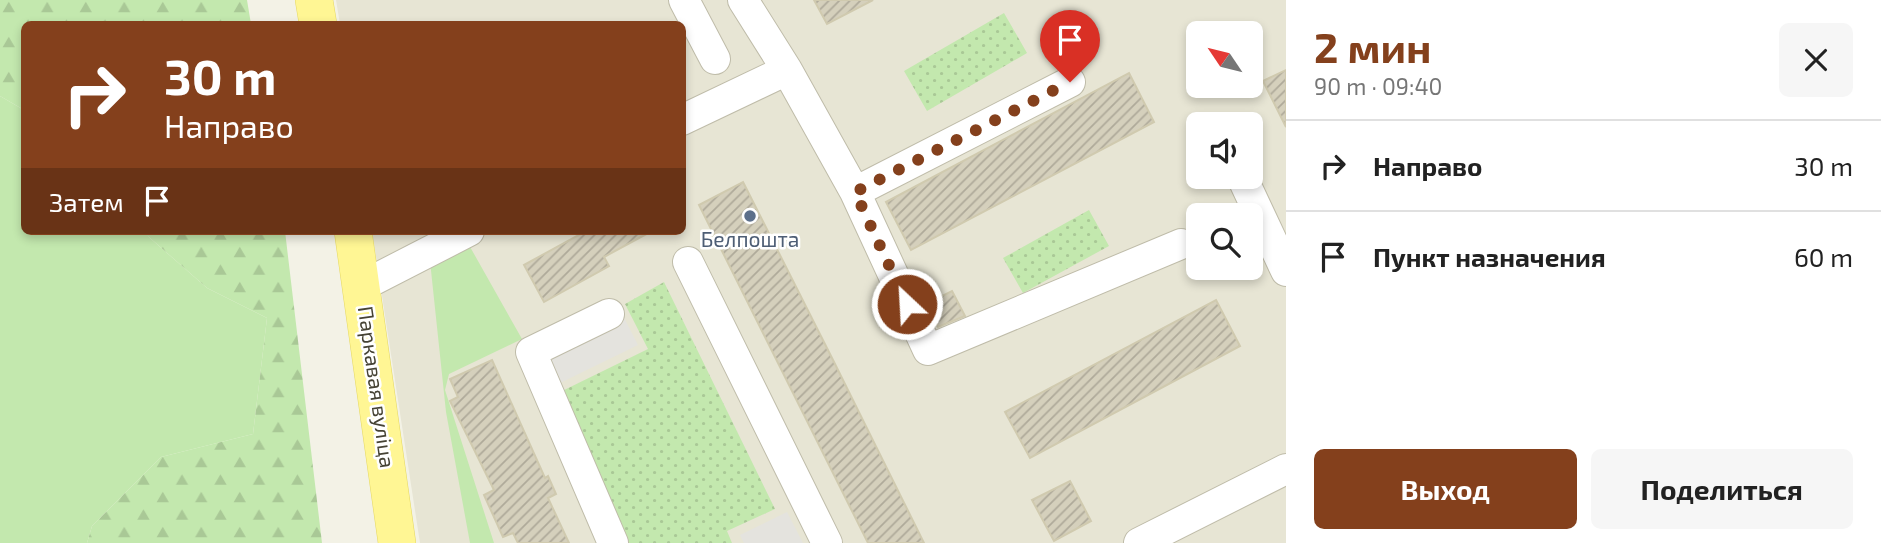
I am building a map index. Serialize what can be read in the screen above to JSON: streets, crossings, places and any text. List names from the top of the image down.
{
  "streets": {
    "main road": ["Паркавая вуліца"]
  },
  "places": ["Белпошта"],
  "north": "top left",
  "page": {
    "heading": ["2 мин", "90 m · 09:40"],
    "turn": ["30 m", "Направо"],
    "list": [
      {
        "name": "Направо",
        "value": "30 m"
      },
      {
        "name": "Пункт назначения",
        "value": "60 m"
      }
    ],
    "then": "Затем",
    "buttons": ["Выход", "Поделиться"]
  }
}
